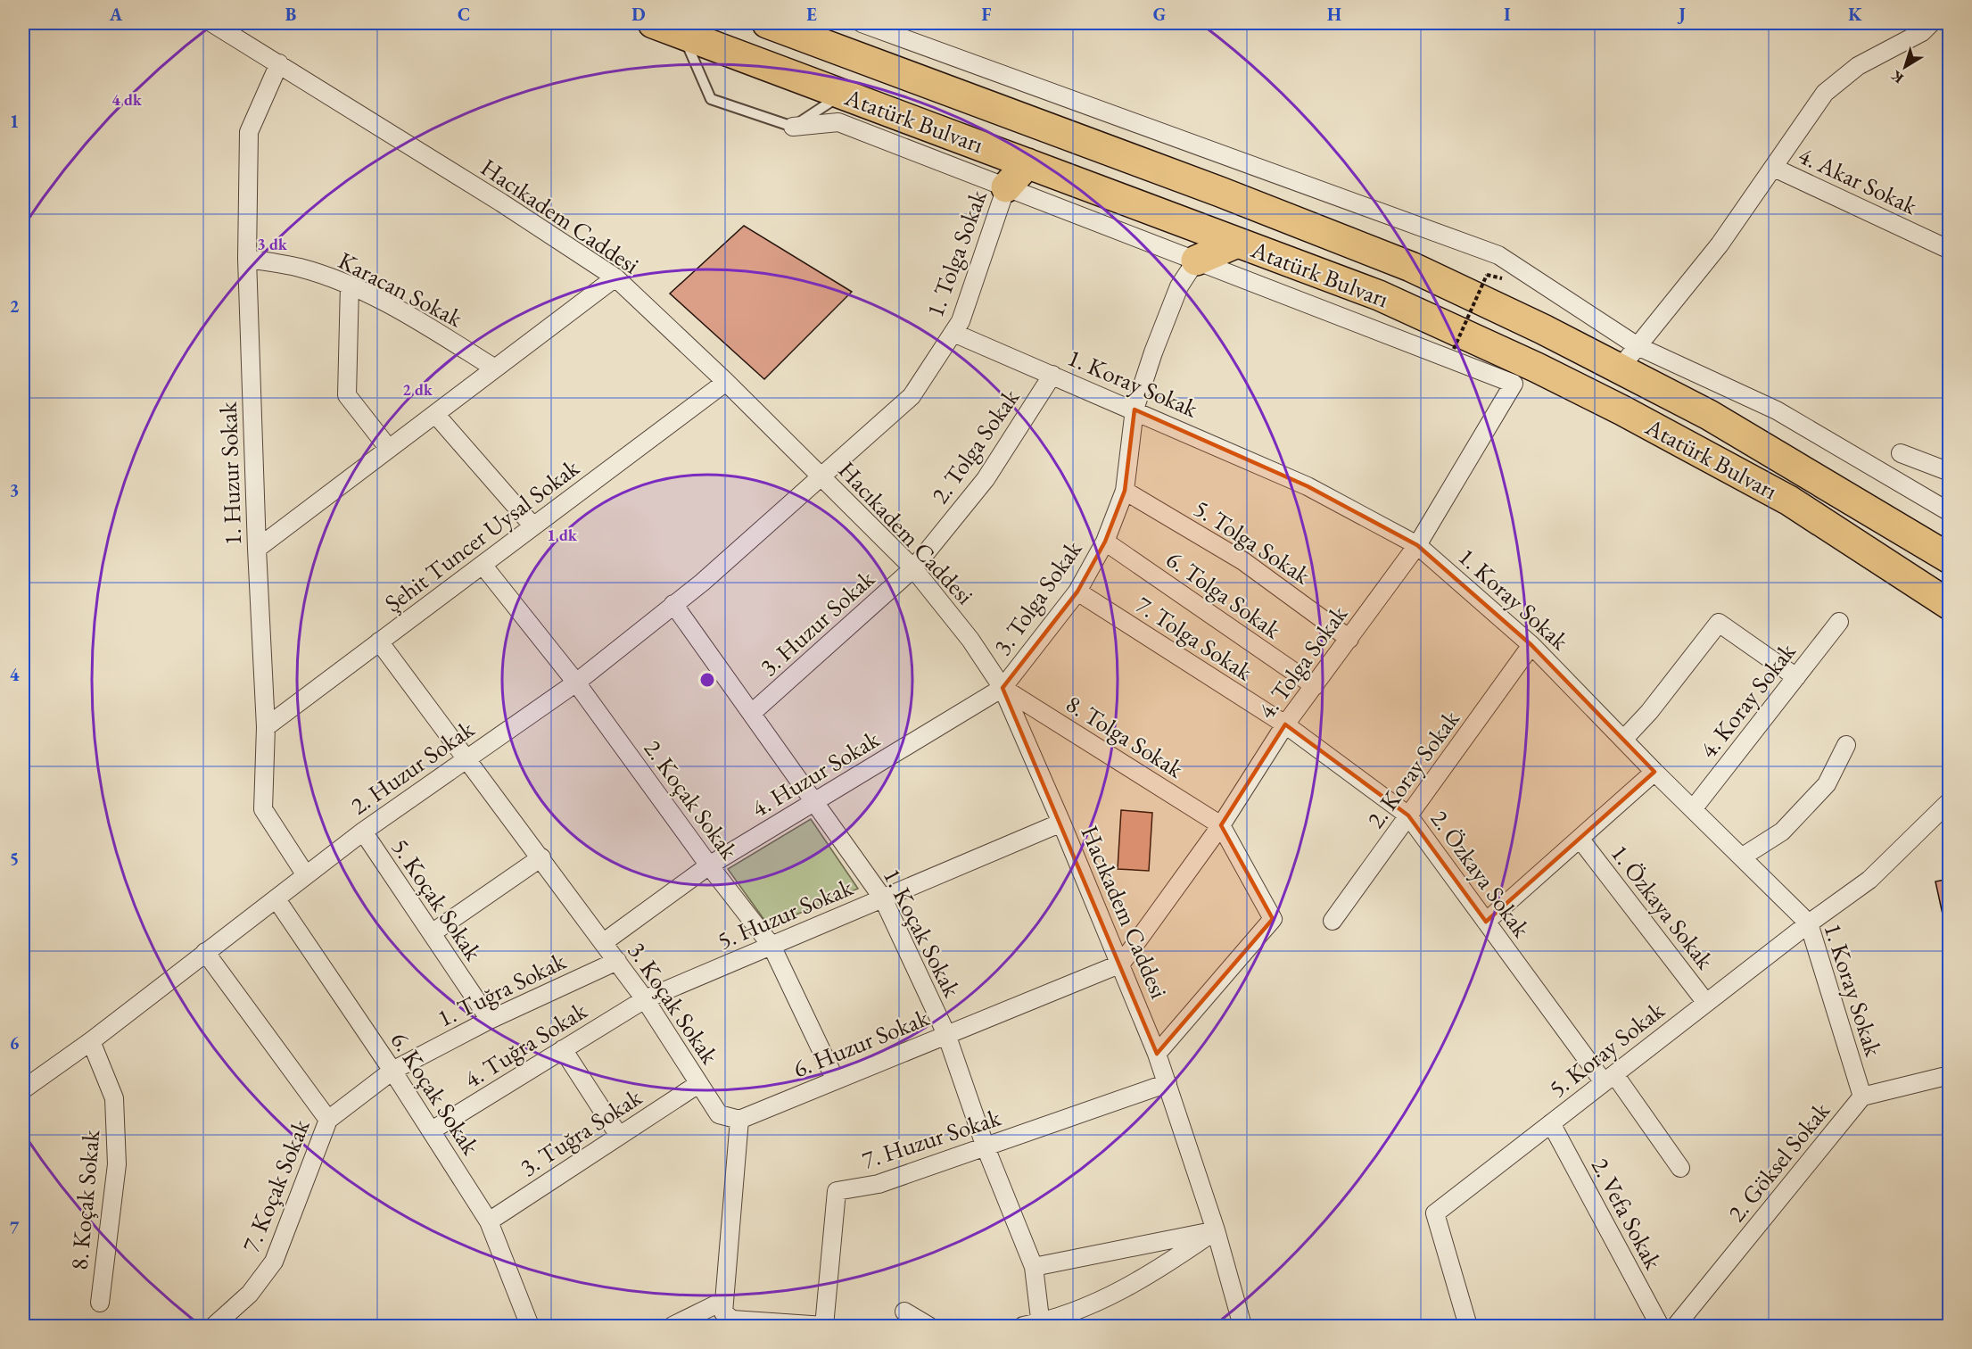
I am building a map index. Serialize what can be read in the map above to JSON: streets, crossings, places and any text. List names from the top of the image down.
{
  "streets": {
    "highway": ["Atatürk Bulvarı"],
    "street": [
      "4. Akar Sokak",
      "Hacıkadem Caddesi",
      "1. Tolga Sokak",
      "Karacan Sokak",
      "1. Koray Sokak",
      "2. Tolga Sokak",
      "1. Huzur Sokak",
      "Şehit Tuncer Uysal Sokak",
      "5. Tolga Sokak",
      "6. Tolga Sokak",
      "3. Tolga Sokak",
      "3. Huzur Sokak",
      "7. Tolga Sokak",
      "4. Tolga Sokak",
      "4. Koray Sokak",
      "8. Tolga Sokak",
      "2. Huzur Sokak",
      "2. Koray Sokak",
      "4. Huzur Sokak",
      "2. Koçak Sokak",
      "2. Özkaya Sokak",
      "5. Koçak Sokak",
      "1. Özkaya Sokak",
      "5. Huzur Sokak",
      "1. Koçak Sokak",
      "1. Tuğra Sokak",
      "3. Koçak Sokak",
      "6. Huzur Sokak",
      "4. Tuğra Sokak",
      "5. Koray Sokak",
      "6. Koçak Sokak",
      "3. Tuğra Sokak",
      "7. Huzur Sokak",
      "2. Göksel Sokak",
      "7. Koçak Sokak",
      "8. Koçak Sokak",
      "2. Vefa Sokak"
    ]
  },
  "crossings": [
    ["Atatürk Bulvarı", "4. Tolga Sokak"],
    ["Hacıkadem Caddesi", "1. Tolga Sokak"],
    ["Hacıkadem Caddesi", "2. Tolga Sokak"],
    ["Hacıkadem Caddesi", "1. Huzur Sokak"],
    ["Hacıkadem Caddesi", "Şehit Tuncer Uysal Sokak"],
    ["Hacıkadem Caddesi", "3. Tolga Sokak"],
    ["Hacıkadem Caddesi", "3. Huzur Sokak"],
    ["Hacıkadem Caddesi", "4. Tolga Sokak"],
    ["Hacıkadem Caddesi", "8. Tolga Sokak"],
    ["Hacıkadem Caddesi", "2. Huzur Sokak"],
    ["Hacıkadem Caddesi", "4. Huzur Sokak"],
    ["Hacıkadem Caddesi", "5. Huzur Sokak"],
    ["Hacıkadem Caddesi", "6. Huzur Sokak"],
    ["Hacıkadem Caddesi", "7. Huzur Sokak"],
    ["1. Tolga Sokak", "1. Koray Sokak"],
    ["1. Tolga Sokak", "2. Huzur Sokak"],
    ["Karacan Sokak", "1. Huzur Sokak"],
    ["1. Koray Sokak", "2. Tolga Sokak"],
    ["1. Koray Sokak", "3. Tolga Sokak"],
    ["1. Koray Sokak", "4. Tolga Sokak"],
    ["1. Koray Sokak", "4. Koray Sokak"],
    ["1. Koray Sokak", "2. Koray Sokak"],
    ["1. Koray Sokak", "5. Koray Sokak"],
    ["1. Koray Sokak", "2. Göksel Sokak"],
    ["2. Tolga Sokak", "3. Huzur Sokak"],
    ["1. Huzur Sokak", "Şehit Tuncer Uysal Sokak"],
    ["1. Huzur Sokak", "2. Huzur Sokak"],
    ["Şehit Tuncer Uysal Sokak", "2. Koçak Sokak"],
    ["Şehit Tuncer Uysal Sokak", "3. Koçak Sokak"],
    ["5. Tolga Sokak", "3. Tolga Sokak"],
    ["5. Tolga Sokak", "4. Tolga Sokak"],
    ["6. Tolga Sokak", "3. Tolga Sokak"],
    ["6. Tolga Sokak", "4. Tolga Sokak"],
    ["3. Tolga Sokak", "7. Tolga Sokak"],
    ["3. Tolga Sokak", "8. Tolga Sokak"],
    ["3. Tolga Sokak", "4. Huzur Sokak"],
    ["3. Huzur Sokak", "1. Koçak Sokak"],
    ["7. Tolga Sokak", "4. Tolga Sokak"],
    ["7. Tolga Sokak", "2. Özkaya Sokak"],
    ["4. Tolga Sokak", "8. Tolga Sokak"],
    ["4. Tolga Sokak", "2. Özkaya Sokak"],
    ["4. Tolga Sokak", "6. Huzur Sokak"],
    ["8. Tolga Sokak", "4. Huzur Sokak"],
    ["2. Huzur Sokak", "2. Koçak Sokak"],
    ["2. Huzur Sokak", "5. Koçak Sokak"],
    ["2. Huzur Sokak", "1. Koçak Sokak"],
    ["2. Huzur Sokak", "3. Koçak Sokak"],
    ["2. Huzur Sokak", "6. Koçak Sokak"],
    ["2. Huzur Sokak", "7. Koçak Sokak"],
    ["2. Huzur Sokak", "8. Koçak Sokak"],
    ["2. Koray Sokak", "2. Özkaya Sokak"],
    ["4. Huzur Sokak", "2. Koçak Sokak"],
    ["4. Huzur Sokak", "1. Koçak Sokak"],
    ["4. Huzur Sokak", "3. Koçak Sokak"],
    ["2. Koçak Sokak", "5. Huzur Sokak"],
    ["2. Koçak Sokak", "6. Huzur Sokak"],
    ["2. Özkaya Sokak", "5. Koray Sokak"],
    ["5. Koçak Sokak", "1. Tuğra Sokak"],
    ["1. Özkaya Sokak", "5. Koray Sokak"],
    ["5. Huzur Sokak", "1. Koçak Sokak"],
    ["5. Huzur Sokak", "3. Koçak Sokak"],
    ["5. Huzur Sokak", "4. Tuğra Sokak"],
    ["1. Koçak Sokak", "6. Huzur Sokak"],
    ["1. Koçak Sokak", "7. Huzur Sokak"],
    ["1. Tuğra Sokak", "3. Koçak Sokak"],
    ["1. Tuğra Sokak", "6. Koçak Sokak"],
    ["1. Tuğra Sokak", "7. Koçak Sokak"],
    ["3. Koçak Sokak", "6. Huzur Sokak"],
    ["3. Koçak Sokak", "4. Tuğra Sokak"],
    ["3. Koçak Sokak", "3. Tuğra Sokak"],
    ["4. Tuğra Sokak", "6. Koçak Sokak"],
    ["5. Koray Sokak", "2. Vefa Sokak"],
    ["6. Koçak Sokak", "3. Tuğra Sokak"]
  ],
  "north": "bottom left",
  "grid": {
    "columns": [
      "A",
      "B",
      "C",
      "D",
      "E",
      "F",
      "G",
      "H",
      "I",
      "J",
      "K"
    ],
    "rows": [
      "1",
      "2",
      "3",
      "4",
      "5",
      "6",
      "7"
    ]
  },
  "rings": [
    "4 dk",
    "3 dk",
    "2 dk",
    "1 dk"
  ]
}
